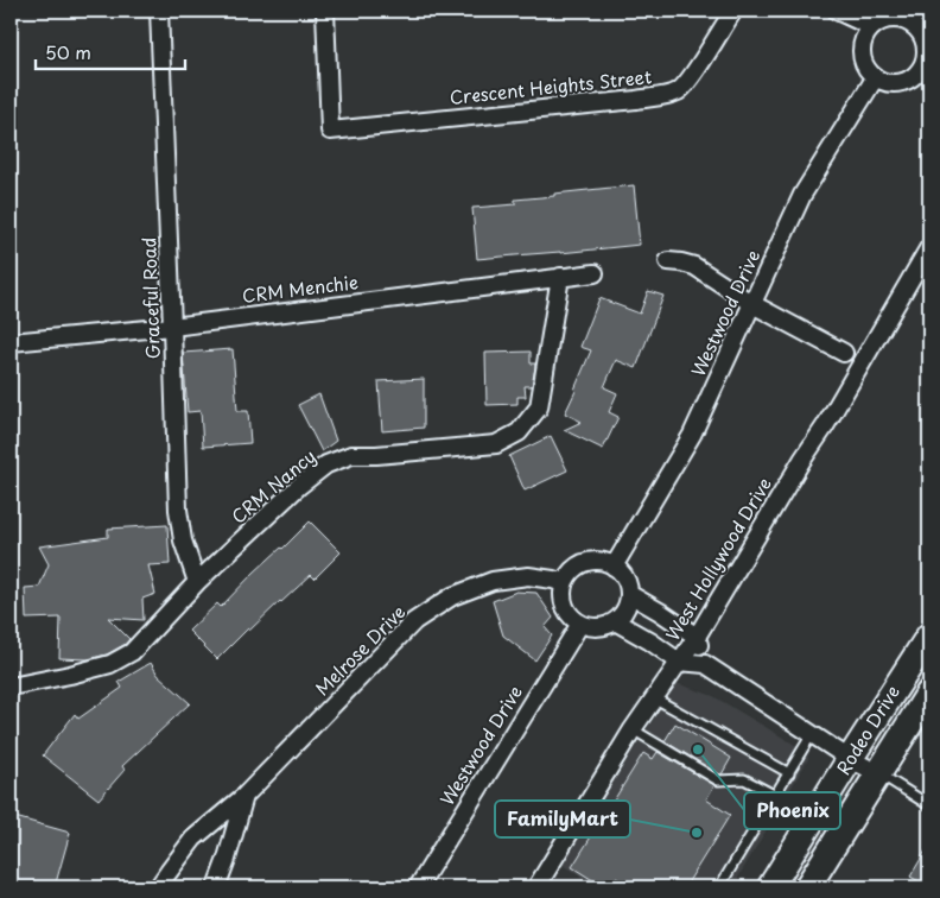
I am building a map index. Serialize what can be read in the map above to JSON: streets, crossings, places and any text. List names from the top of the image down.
{
  "streets": {
    "main road": ["Rodeo Drive"],
    "street": [
      "Crescent Heights Street",
      "CRM Menchie",
      "Graceful Road",
      "Westwood Drive",
      "CRM Nancy",
      "West Hollywood Drive",
      "Melrose Drive"
    ]
  },
  "crossings": [
    ["CRM Menchie", "Graceful Road"],
    ["CRM Menchie", "CRM Nancy"],
    ["Graceful Road", "CRM Nancy"],
    ["Westwood Drive", "Melrose Drive"]
  ],
  "places": ["Phoenix", "FamilyMart"],
  "scale_bar": "50 m"
}
